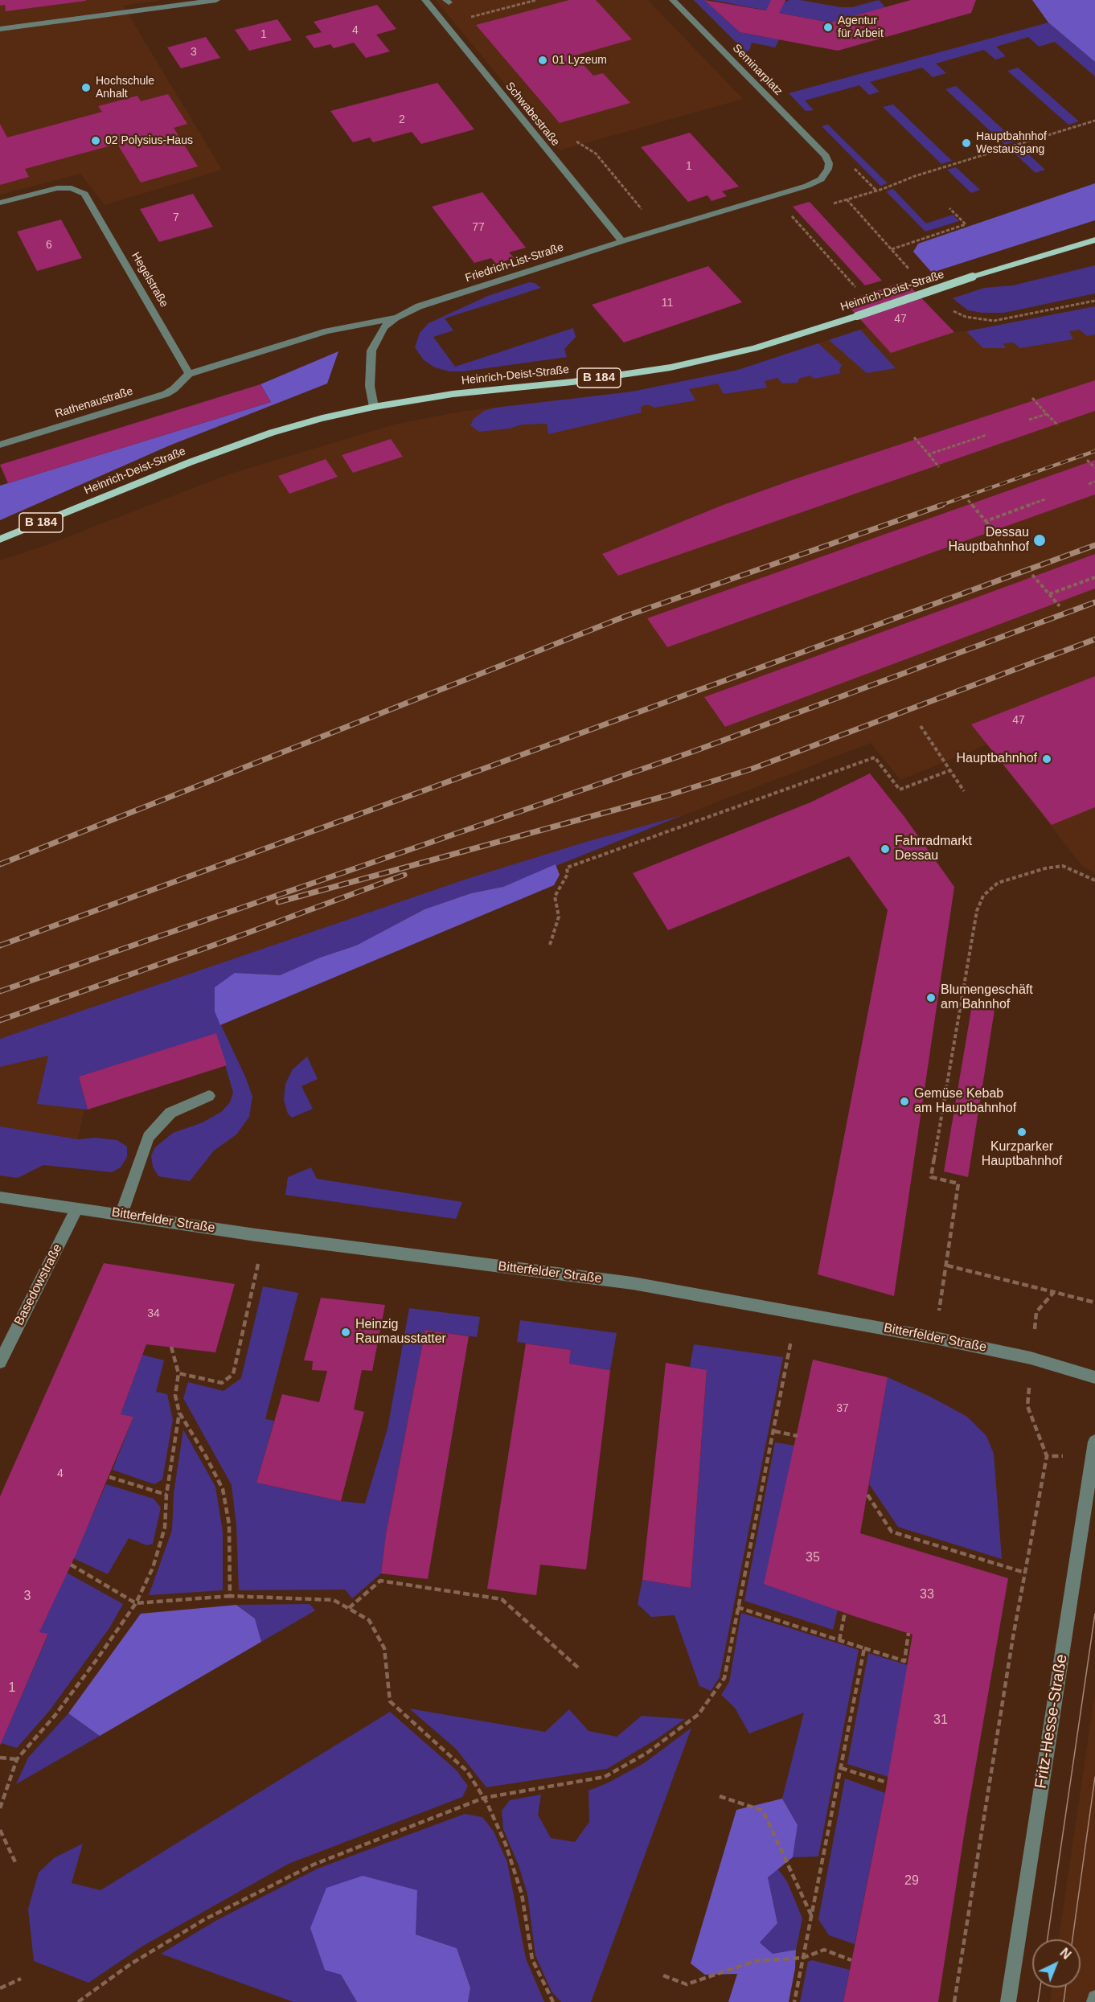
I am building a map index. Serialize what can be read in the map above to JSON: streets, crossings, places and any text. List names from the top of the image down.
{
  "streets": {
    "main road": ["Heinrich-Deist-Straße", "B 184"],
    "street": [
      "Seminarplatz",
      "Schwabestraße",
      "Friedrich-List-Straße",
      "Hegelstraße",
      "Rathenaustraße",
      "Bitterfelder Straße",
      "Basedowstraße",
      "Fritz-Hesse-Straße"
    ]
  },
  "crossings": [
    ["Seminarplatz", "Friedrich-List-Straße"],
    ["Schwabestraße", "Friedrich-List-Straße"],
    ["Friedrich-List-Straße", "Hegelstraße"],
    ["Friedrich-List-Straße", "Rathenaustraße"],
    ["Hegelstraße", "Rathenaustraße"],
    ["Bitterfelder Straße", "Basedowstraße"]
  ],
  "places": [
    "Agentur für Arbeit",
    "01 Lyzeum",
    "Hochschule Anhalt",
    "02 Polysius-Haus",
    "Hauptbahnhof Westausgang",
    "Dessau Hauptbahnhof",
    "Hauptbahnhof",
    "Fahrradmarkt Dessau",
    "Blumengeschäft am Bahnhof",
    "Gemüse Kebab am Hauptbahnhof",
    "Kurzparker Hauptbahnhof",
    "Heinzig Raumausstatter"
  ],
  "house_numbers": [
    "4",
    "1",
    "3",
    "2",
    "1",
    "7",
    "77",
    "6",
    "11",
    "47",
    "47",
    "34",
    "37",
    "4",
    "35",
    "33",
    "3",
    "1",
    "31",
    "29"
  ],
  "north": "top right"
}
